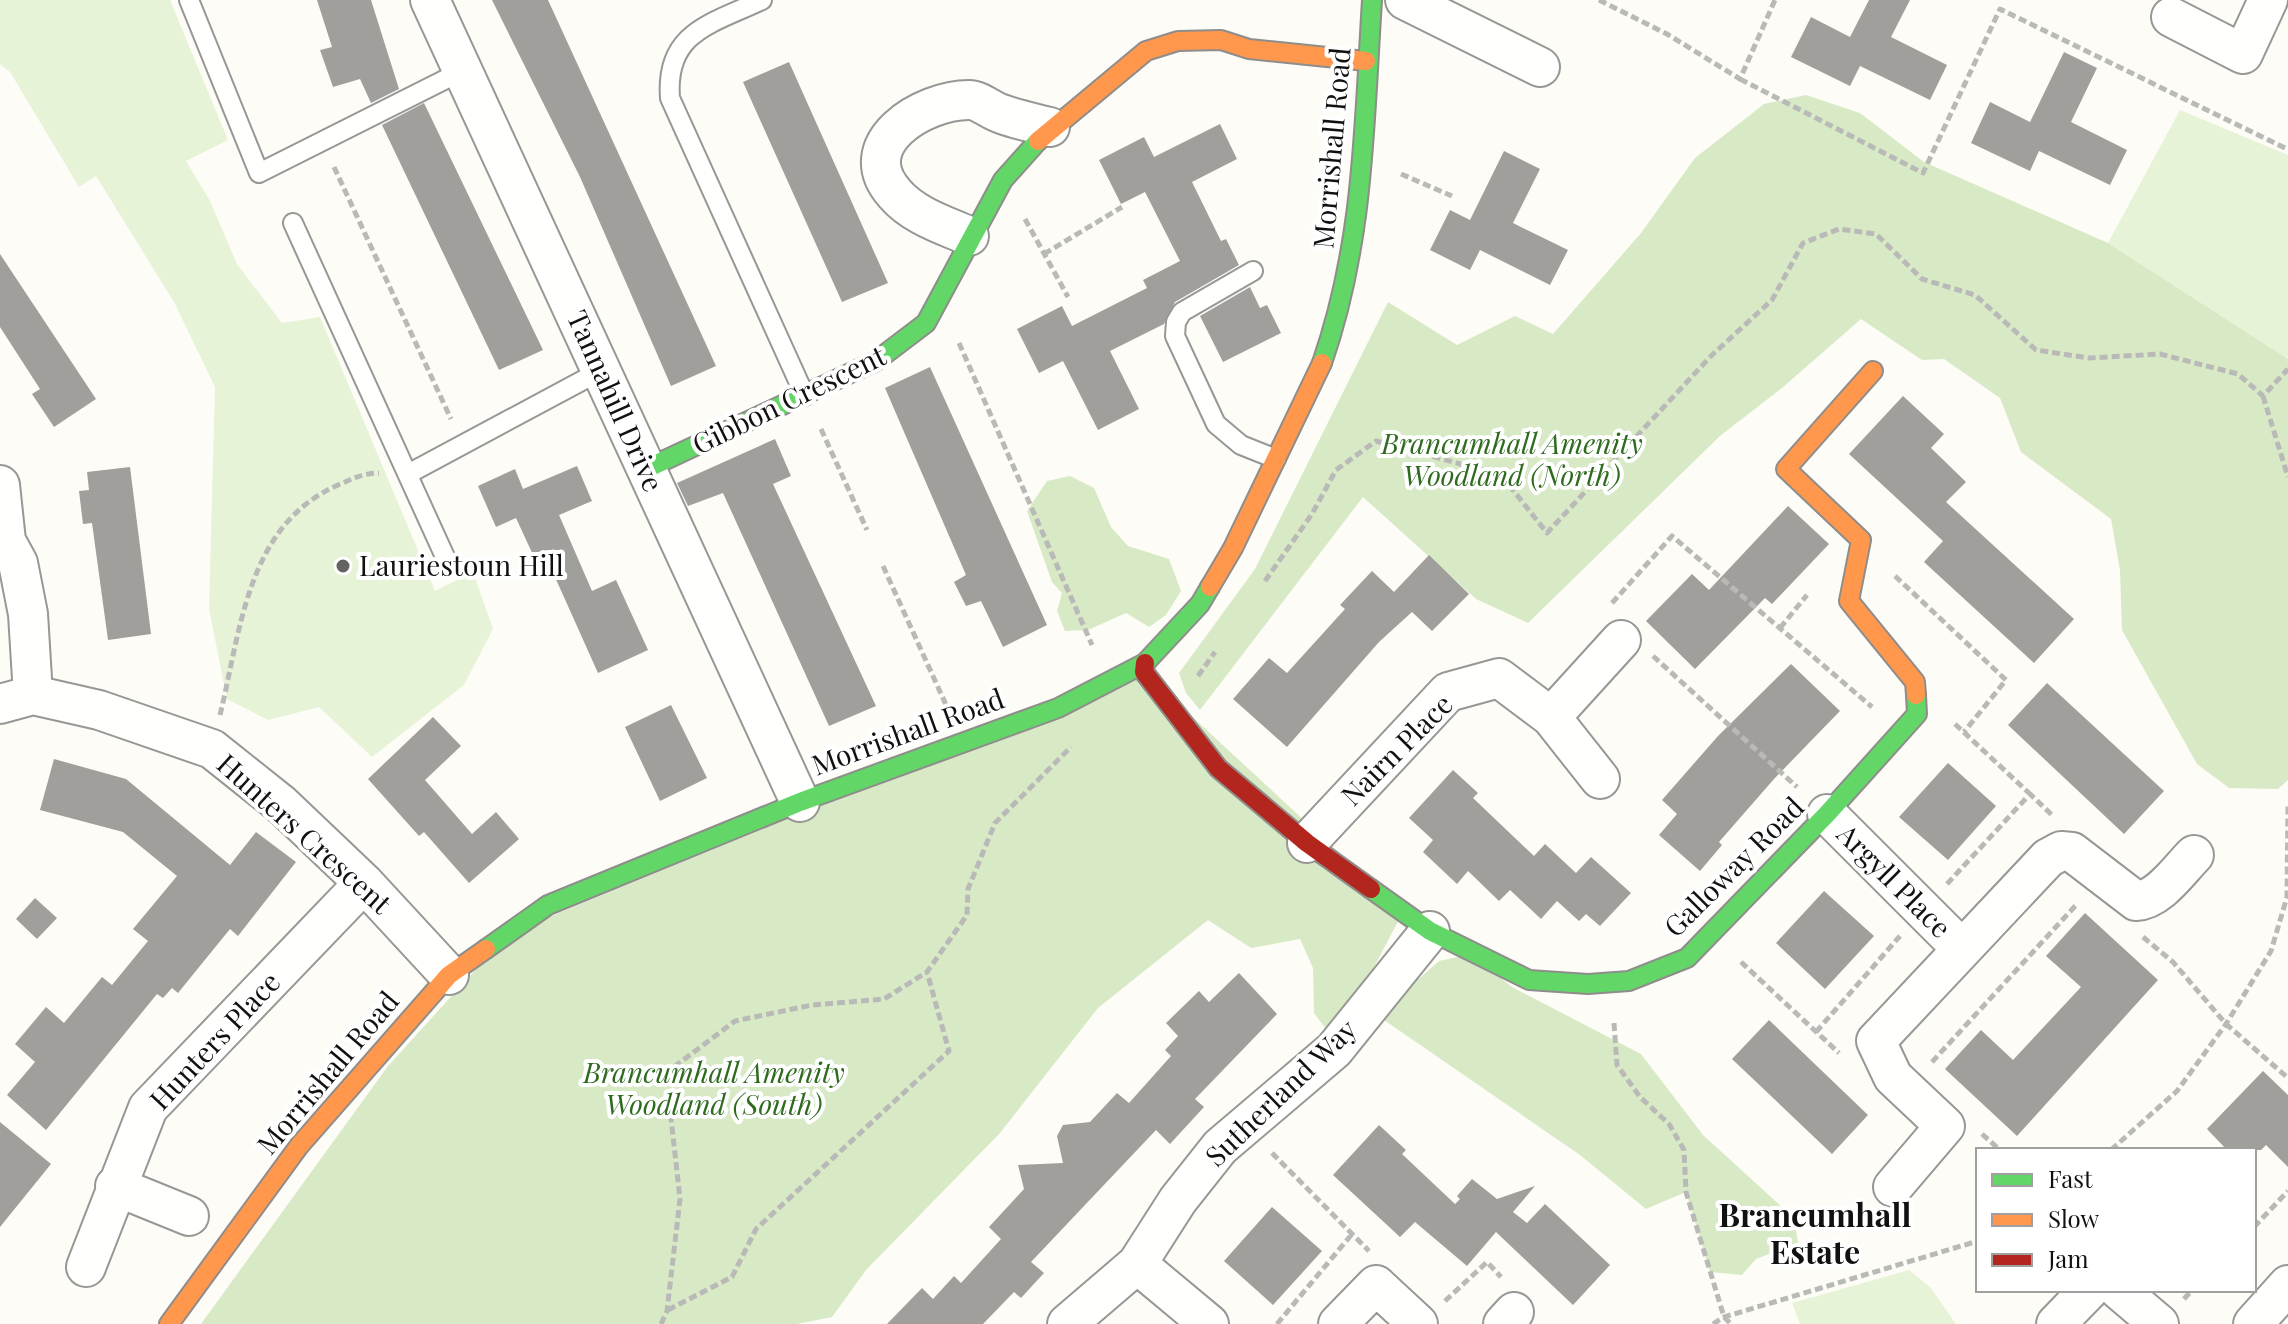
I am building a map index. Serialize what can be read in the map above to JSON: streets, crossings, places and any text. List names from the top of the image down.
{
  "streets": {
    "street": [
      "Morrishall Road",
      "Gibbon Crescent",
      "Tannahill Drive",
      "Nairn Place",
      "Hunters Crescent",
      "Galloway Road",
      "Argyll Place",
      "Hunters Place",
      "Sutherland Way"
    ]
  },
  "crossings": [
    ["Morrishall Road", "Gibbon Crescent"],
    ["Morrishall Road", "Tannahill Drive"],
    ["Morrishall Road", "Hunters Crescent"],
    ["Morrishall Road", "Galloway Road"],
    ["Gibbon Crescent", "Tannahill Drive"],
    ["Nairn Place", "Galloway Road"],
    ["Hunters Crescent", "Hunters Place"],
    ["Galloway Road", "Argyll Place"],
    ["Galloway Road", "Sutherland Way"]
  ],
  "districts": ["Brancumhall Estate"],
  "parks": ["Brancumhall Amenity Woodland (North)", "Brancumhall Amenity Woodland (South)"],
  "places": ["Lauriestoun Hill"],
  "legend": ["Fast", "Slow", "Jam"]
}
